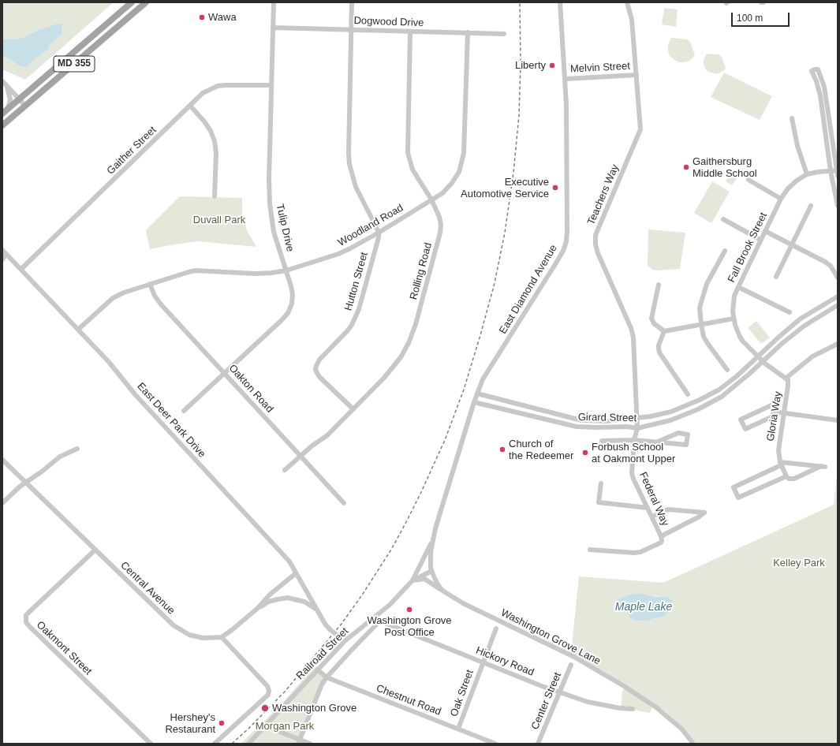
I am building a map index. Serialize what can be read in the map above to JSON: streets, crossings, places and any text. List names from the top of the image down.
{
  "streets": {
    "main road": ["MD 355"],
    "street": [
      "Dogwood Drive",
      "Melvin Street",
      "Gaither Street",
      "Teachers Way",
      "Woodland Road",
      "Tulip Drive",
      "Fall Brook Street",
      "Rolling Road",
      "Hutton Street",
      "East Diamond Avenue",
      "Oakton Road",
      "Gloria Way",
      "Girard Street",
      "East Deer Park Drive",
      "Federal Way",
      "Central Avenue",
      "Washington Grove Lane",
      "Oakmont Street",
      "Railroad Street",
      "Hickory Road",
      "Oak Street",
      "Chestnut Road",
      "Center Street"
    ]
  },
  "crossings": [
    ["Dogwood Drive", "Woodland Road"],
    ["Dogwood Drive", "Tulip Drive"],
    ["Dogwood Drive", "Rolling Road"],
    ["Melvin Street", "Teachers Way"],
    ["Melvin Street", "East Diamond Avenue"],
    ["Gaither Street", "Tulip Drive"],
    ["Gaither Street", "East Deer Park Drive"],
    ["Teachers Way", "Girard Street"],
    ["Teachers Way", "Federal Way"],
    ["Woodland Road", "Tulip Drive"],
    ["Woodland Road", "Rolling Road"],
    ["Woodland Road", "Hutton Street"],
    ["Woodland Road", "Oakton Road"],
    ["Woodland Road", "East Deer Park Drive"],
    ["Tulip Drive", "Oakton Road"],
    ["Fall Brook Street", "Gloria Way"],
    ["Fall Brook Street", "Girard Street"],
    ["Rolling Road", "Hutton Street"],
    ["Rolling Road", "Oakton Road"],
    ["East Diamond Avenue", "Girard Street"],
    ["East Diamond Avenue", "Washington Grove Lane"],
    ["East Diamond Avenue", "Railroad Street"],
    ["Gloria Way", "Girard Street"],
    ["Girard Street", "Federal Way"],
    ["East Deer Park Drive", "Railroad Street"],
    ["Central Avenue", "Oakmont Street"],
    ["Washington Grove Lane", "Railroad Street"],
    ["Railroad Street", "Hickory Road"],
    ["Railroad Street", "Chestnut Road"],
    ["Hickory Road", "Oak Street"],
    ["Hickory Road", "Center Street"],
    ["Oak Street", "Chestnut Road"]
  ],
  "water": ["Maple Lake"],
  "parks": ["Duvall Park", "Kelley Park", "Morgan Park"],
  "places": [
    "Wawa",
    "Liberty",
    "Gaithersburg Middle School",
    "Executive Automotive Service",
    "Church of the Redeemer",
    "Forbush School at Oakmont Upper",
    "Washington Grove Post Office",
    "Washington Grove",
    "Hershey's Restaurant"
  ],
  "scale_bar": "100 m"
}
